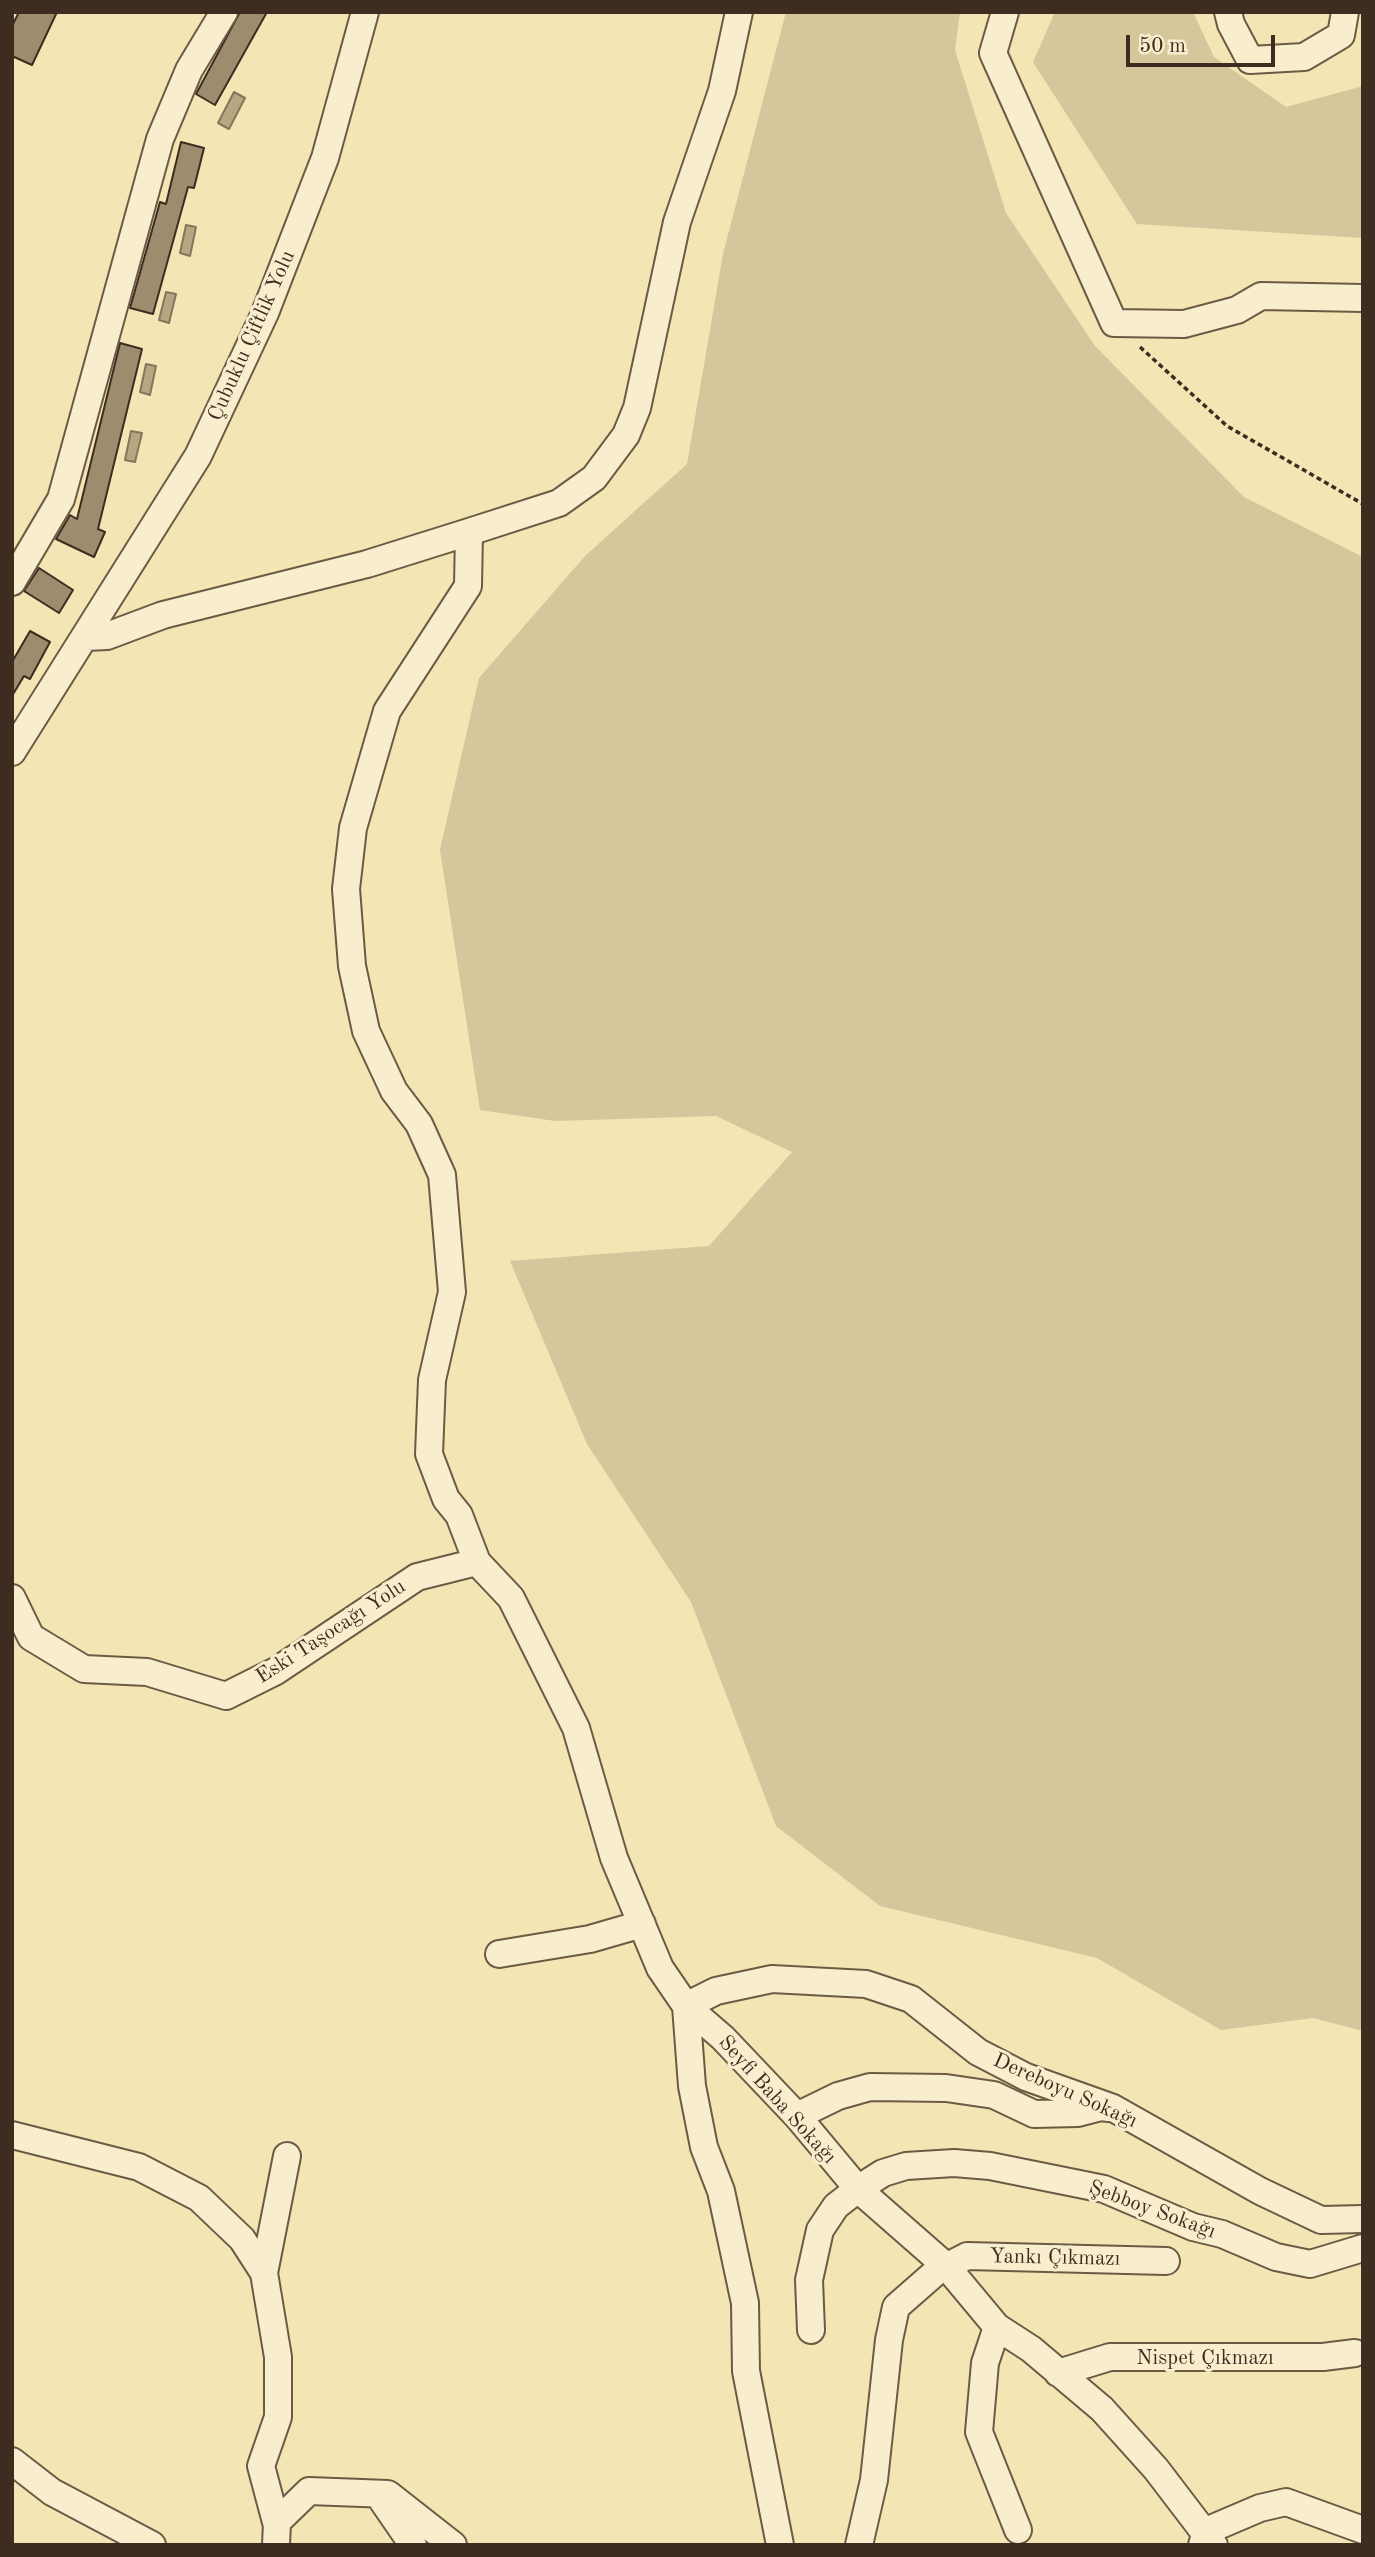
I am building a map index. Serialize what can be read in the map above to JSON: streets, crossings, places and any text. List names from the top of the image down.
{
  "streets": {
    "street": [
      "Çubuklu Çiftlik Yolu",
      "Eski Taşocağı Yolu",
      "Dereboyu Sokağı",
      "Seyfi Baba Sokağı",
      "Şebboy Sokağı",
      "Yankı Çıkmazı",
      "Nispet Çıkmazı"
    ]
  },
  "crossings": [
    ["Eski Taşocağı Yolu", "Seyfi Baba Sokağı"],
    ["Dereboyu Sokağı", "Seyfi Baba Sokağı"],
    ["Seyfi Baba Sokağı", "Şebboy Sokağı"],
    ["Seyfi Baba Sokağı", "Yankı Çıkmazı"],
    ["Seyfi Baba Sokağı", "Nispet Çıkmazı"]
  ],
  "scale_bar": "50 m"
}
